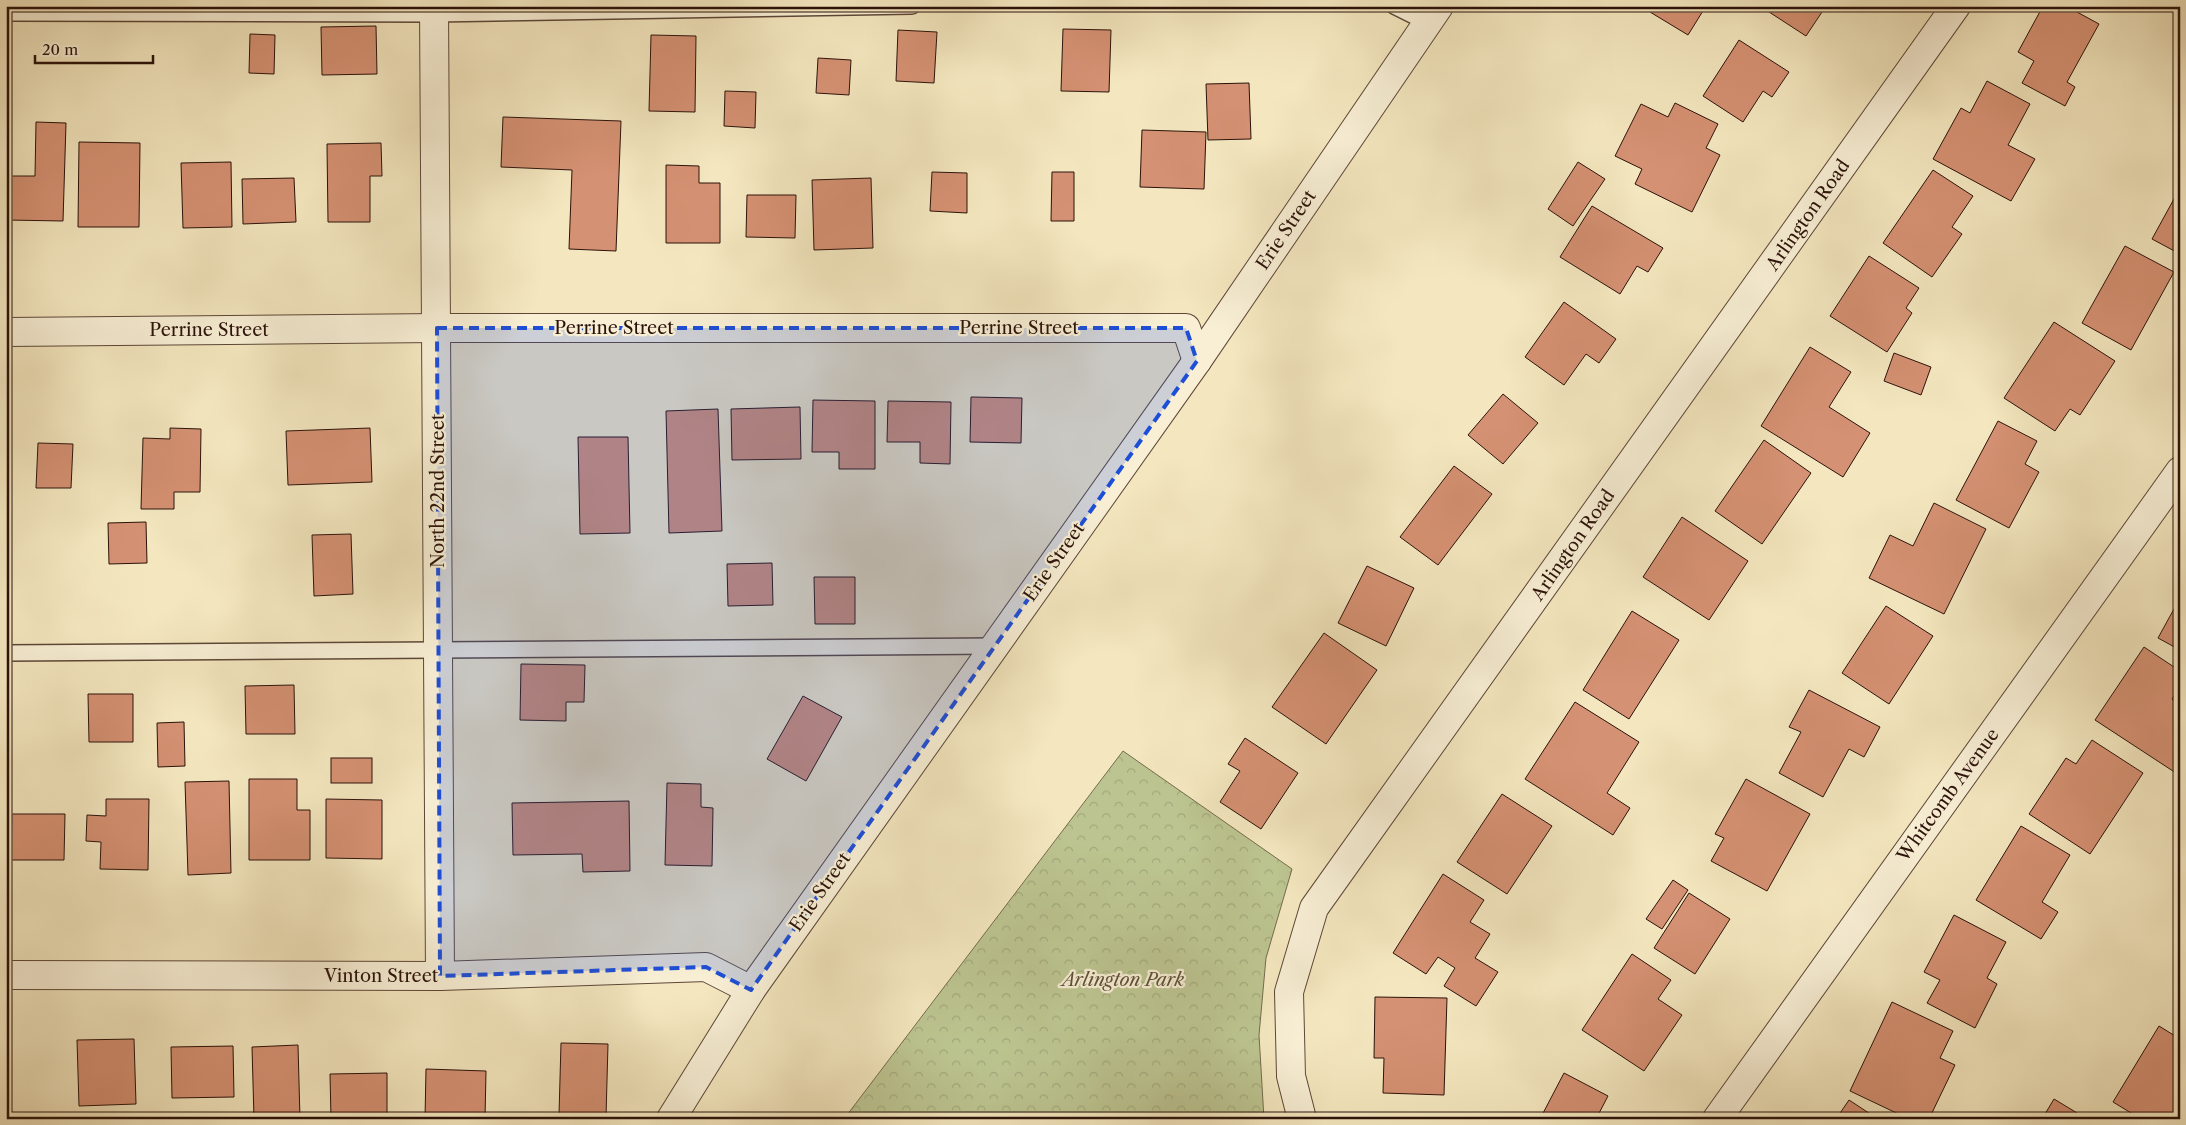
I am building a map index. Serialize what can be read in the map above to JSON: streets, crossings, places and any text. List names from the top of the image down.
{
  "streets": {
    "street": [
      "Arlington Road",
      "Erie Street",
      "Perrine Street",
      "North 22nd Street",
      "Whitcomb Avenue",
      "Vinton Street"
    ]
  },
  "crossings": [
    ["Erie Street", "Perrine Street"],
    ["Erie Street", "Vinton Street"],
    ["Perrine Street", "North 22nd Street"],
    ["North 22nd Street", "Vinton Street"]
  ],
  "parks": ["Arlington Park"],
  "scale_bar": "20 m"
}
